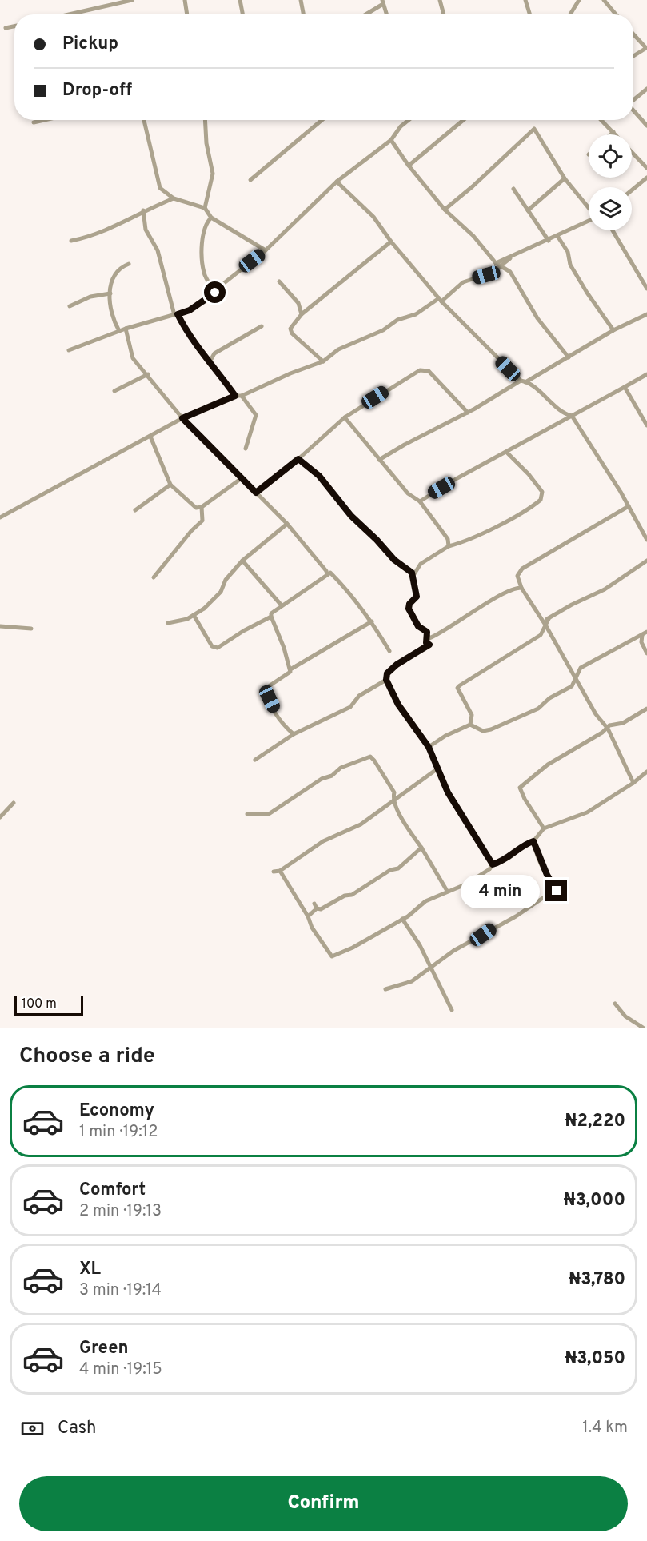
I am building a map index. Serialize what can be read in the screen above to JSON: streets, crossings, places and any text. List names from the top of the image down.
{
  "scale_bar": "100 m",
  "page": {
    "banner": ["Pickup", "Drop-off"],
    "bubble": "4 min",
    "scale": "100 m",
    "heading": "Choose a ride",
    "list": [
      {
        "name": "Economy",
        "note": "1 min · 19:12",
        "value": "₦2,220"
      },
      {
        "name": "Comfort",
        "note": "2 min · 19:13",
        "value": "₦3,000"
      },
      {
        "name": "XL",
        "note": "3 min · 19:14",
        "value": "₦3,780"
      },
      {
        "name": "Green",
        "note": "4 min · 19:15",
        "value": "₦3,050"
      }
    ],
    "pay": ["Cash", "1.4 km"],
    "buttons": "Confirm"
  }
}
